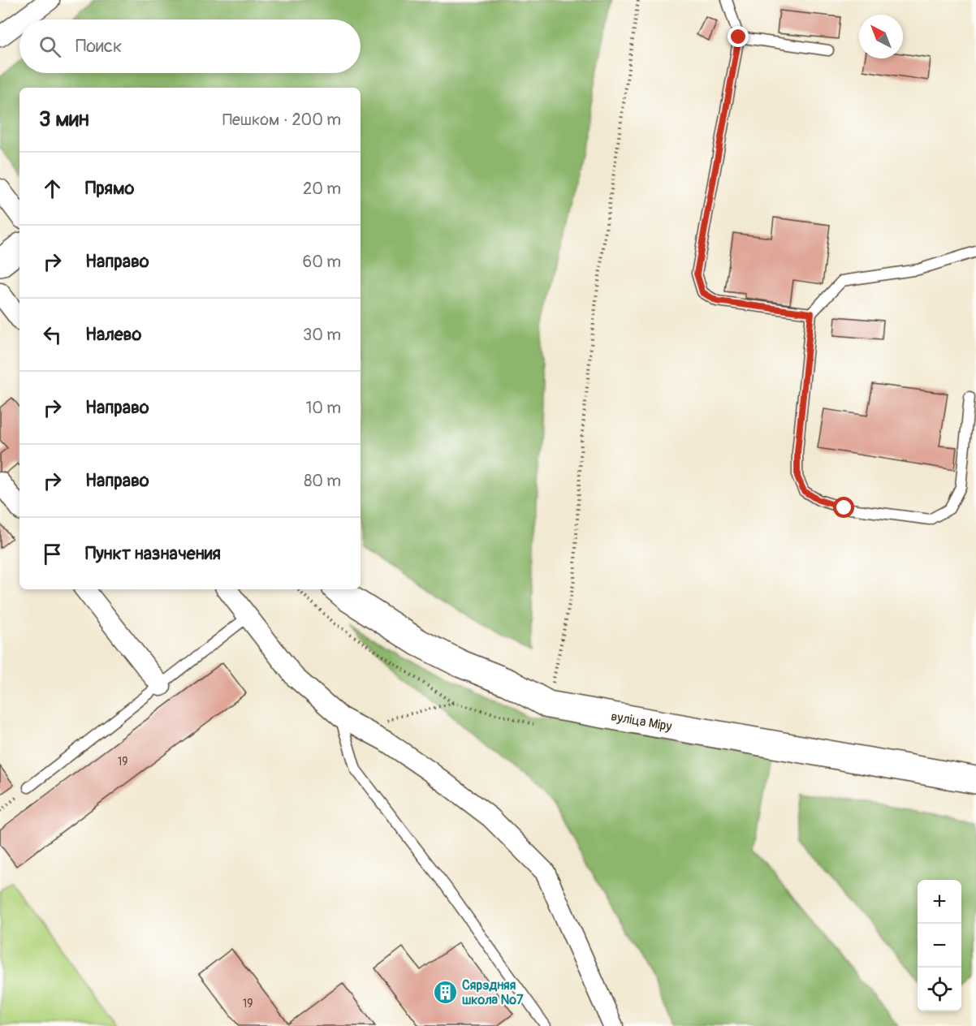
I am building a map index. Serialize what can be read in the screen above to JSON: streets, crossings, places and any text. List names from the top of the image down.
{
  "streets": {
    "street": ["вуліца Міру"]
  },
  "places": {
    "building": ["Сярэдняя школа №7"]
  },
  "house_numbers": ["19", "19"],
  "north": "top left",
  "page": {
    "search": "Поиск",
    "heading": ["3 мин", "Пешком · 200 m"],
    "list": [
      ["Прямо", "20 m"],
      ["Направо", "60 m"],
      ["Налево", "30 m"],
      ["Направо", "10 m"],
      ["Направо", "80 m"],
      "Пункт назначения"
    ],
    "map_buttons": ["+", "−"]
  }
}
